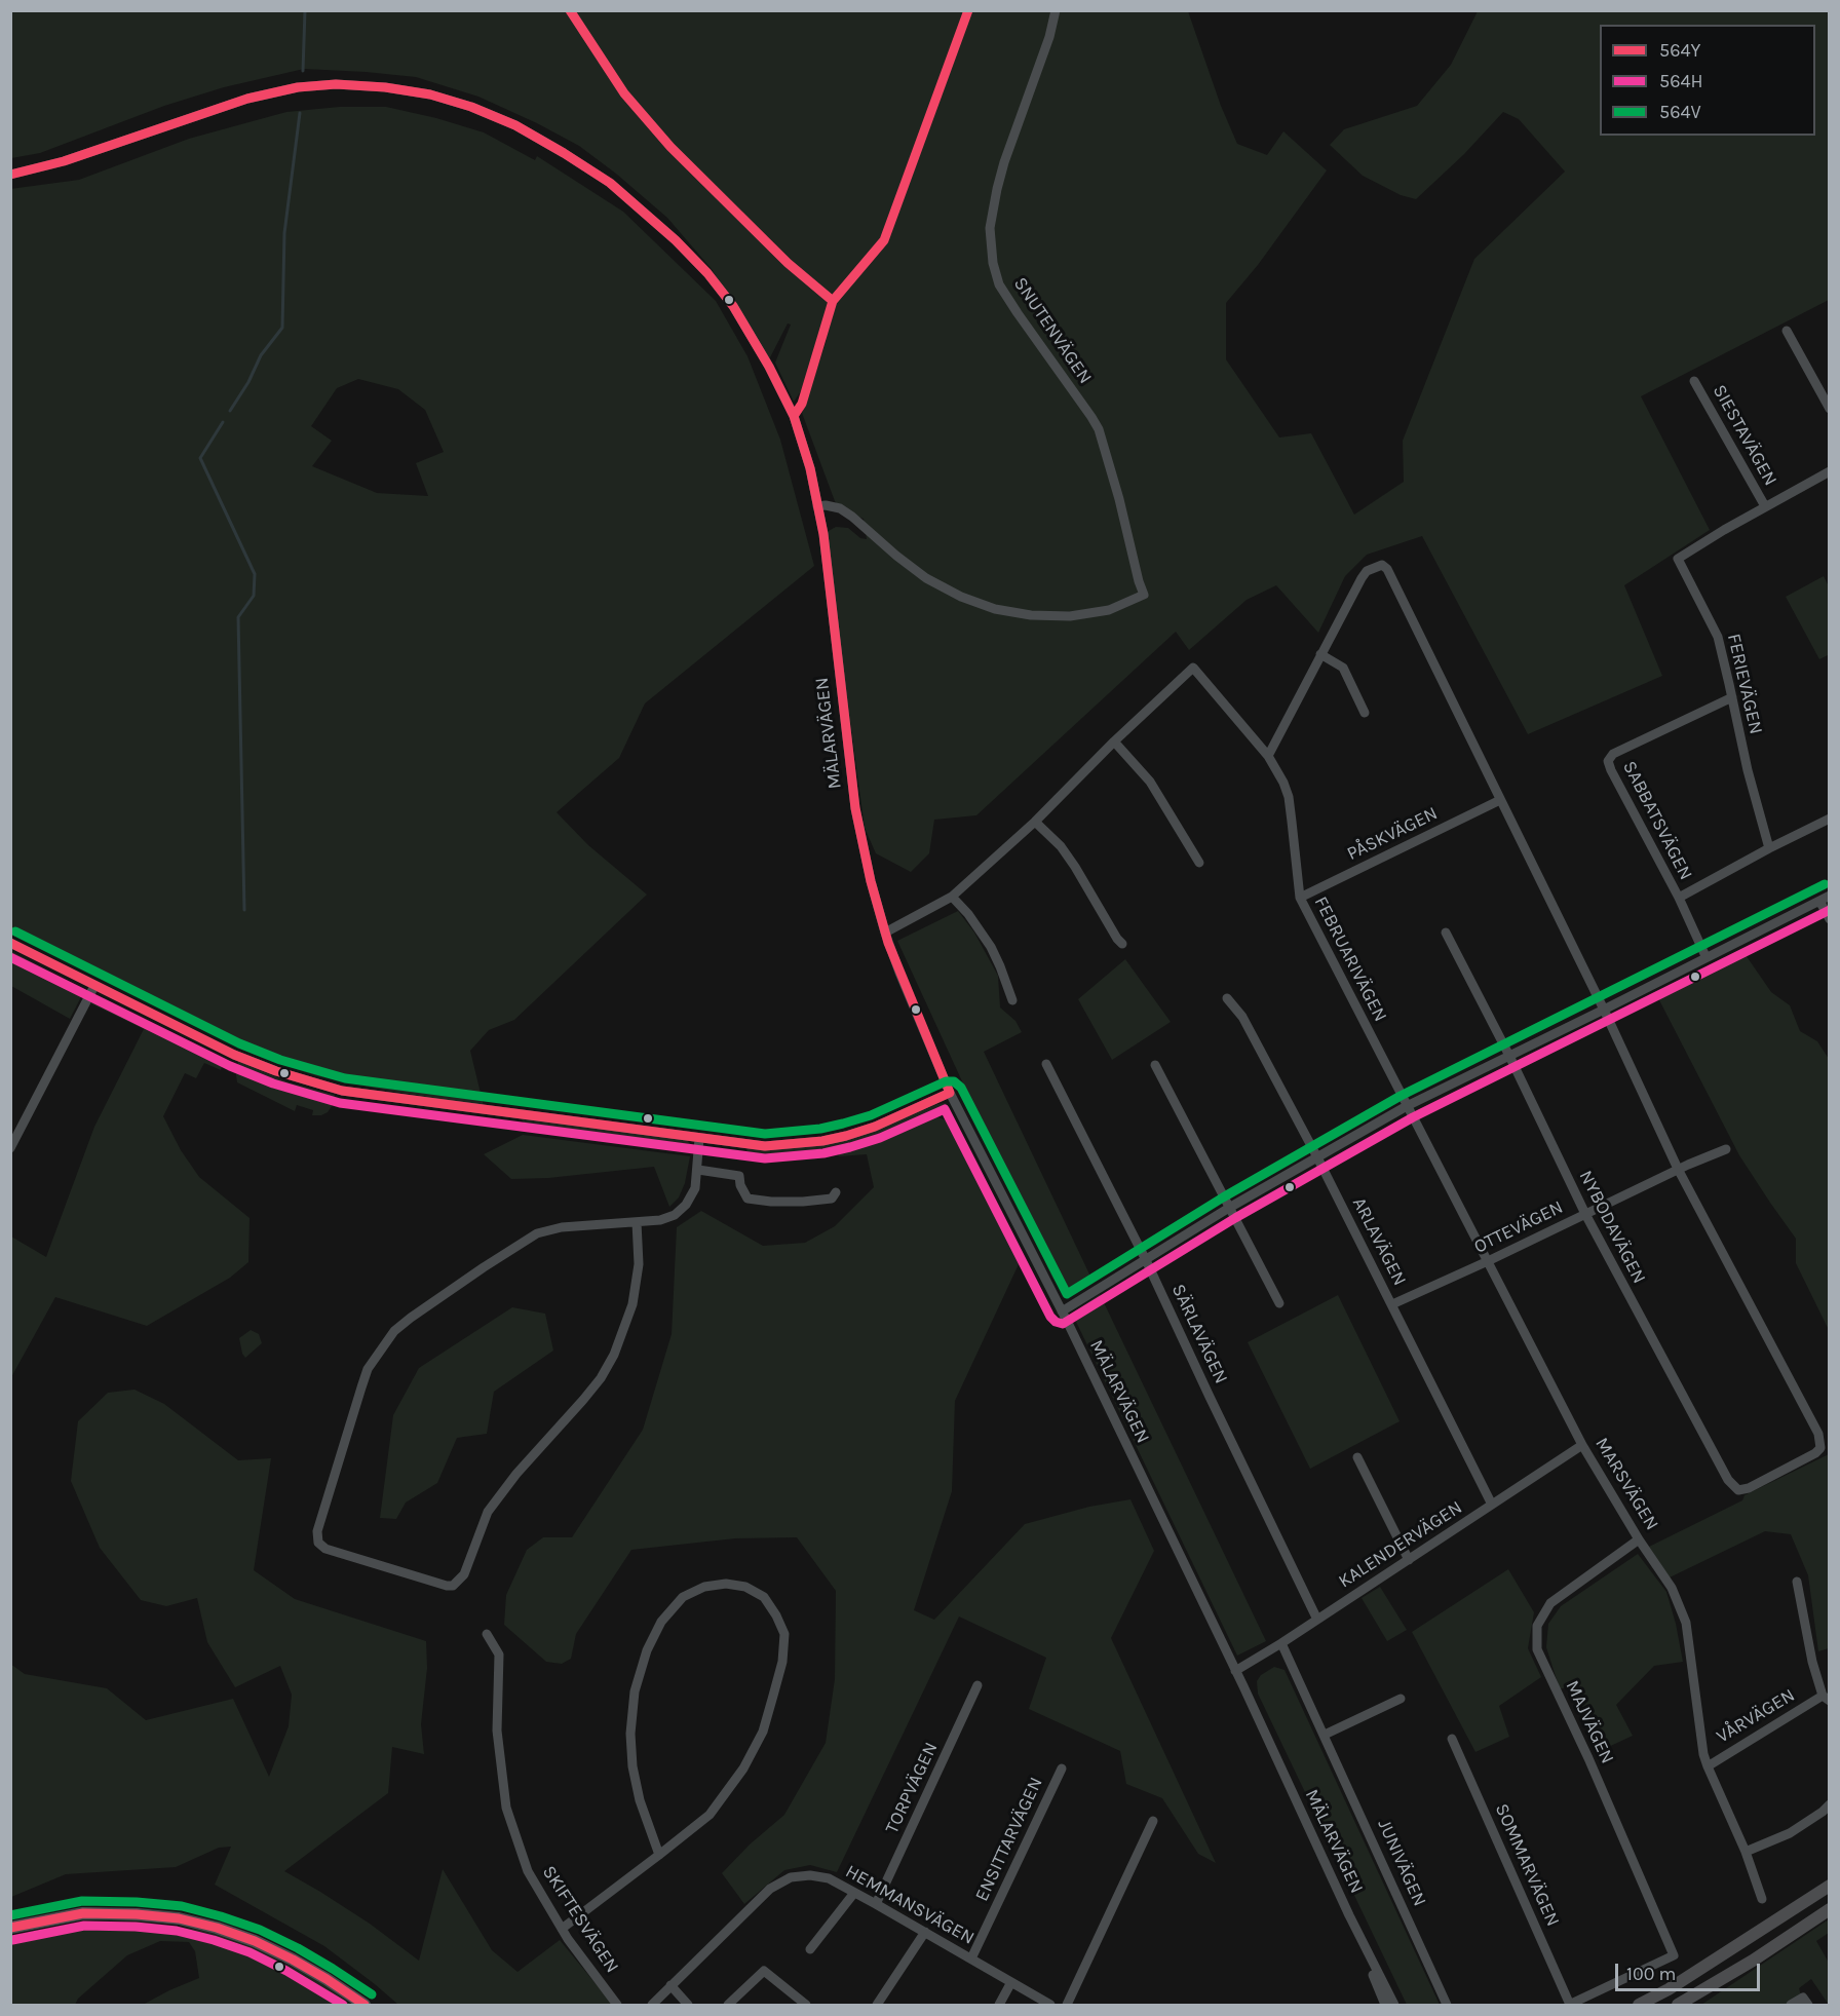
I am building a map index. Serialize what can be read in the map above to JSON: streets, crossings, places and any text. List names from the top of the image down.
{
  "streets": {
    "street": [
      "SNUTENVÄGEN",
      "SIESTAVÄGEN",
      "FERIEVÄGEN",
      "MÄLARVÄGEN",
      "SABBATSVÄGEN",
      "PÅSKVÄGEN",
      "FEBRUARIVÄGEN",
      "OTTEVÄGEN",
      "NYBODAVÄGEN",
      "ARLAVÄGEN",
      "SÄRLAVÄGEN",
      "MARSVÄGEN",
      "KALENDERVÄGEN",
      "VÅRVÄGEN",
      "MAJVÄGEN",
      "TORPVÄGEN",
      "ENSITTARVÄGEN",
      "JUNIVÄGEN",
      "SOMMARVÄGEN",
      "HEMMANSVÄGEN",
      "SKIFTESVÄGEN"
    ]
  },
  "crossings": [
    ["SNUTENVÄGEN", "MÄLARVÄGEN"],
    ["SIESTAVÄGEN", "FERIEVÄGEN"],
    ["FERIEVÄGEN", "SABBATSVÄGEN"],
    ["MÄLARVÄGEN", "KALENDERVÄGEN"],
    ["PÅSKVÄGEN", "FEBRUARIVÄGEN"],
    ["FEBRUARIVÄGEN", "MARSVÄGEN"],
    ["OTTEVÄGEN", "NYBODAVÄGEN"],
    ["OTTEVÄGEN", "ARLAVÄGEN"],
    ["OTTEVÄGEN", "MARSVÄGEN"],
    ["ARLAVÄGEN", "KALENDERVÄGEN"],
    ["SÄRLAVÄGEN", "KALENDERVÄGEN"],
    ["MARSVÄGEN", "KALENDERVÄGEN"],
    ["MARSVÄGEN", "VÅRVÄGEN"],
    ["MARSVÄGEN", "MAJVÄGEN"],
    ["KALENDERVÄGEN", "JUNIVÄGEN"],
    ["MAJVÄGEN", "SOMMARVÄGEN"],
    ["TORPVÄGEN", "HEMMANSVÄGEN"],
    ["ENSITTARVÄGEN", "HEMMANSVÄGEN"]
  ],
  "lines": ["transit line 564Y", "transit line 564V", "transit line 564H"],
  "legend": ["564Y", "564H", "564V"],
  "scale_bar": "100 m"
}
